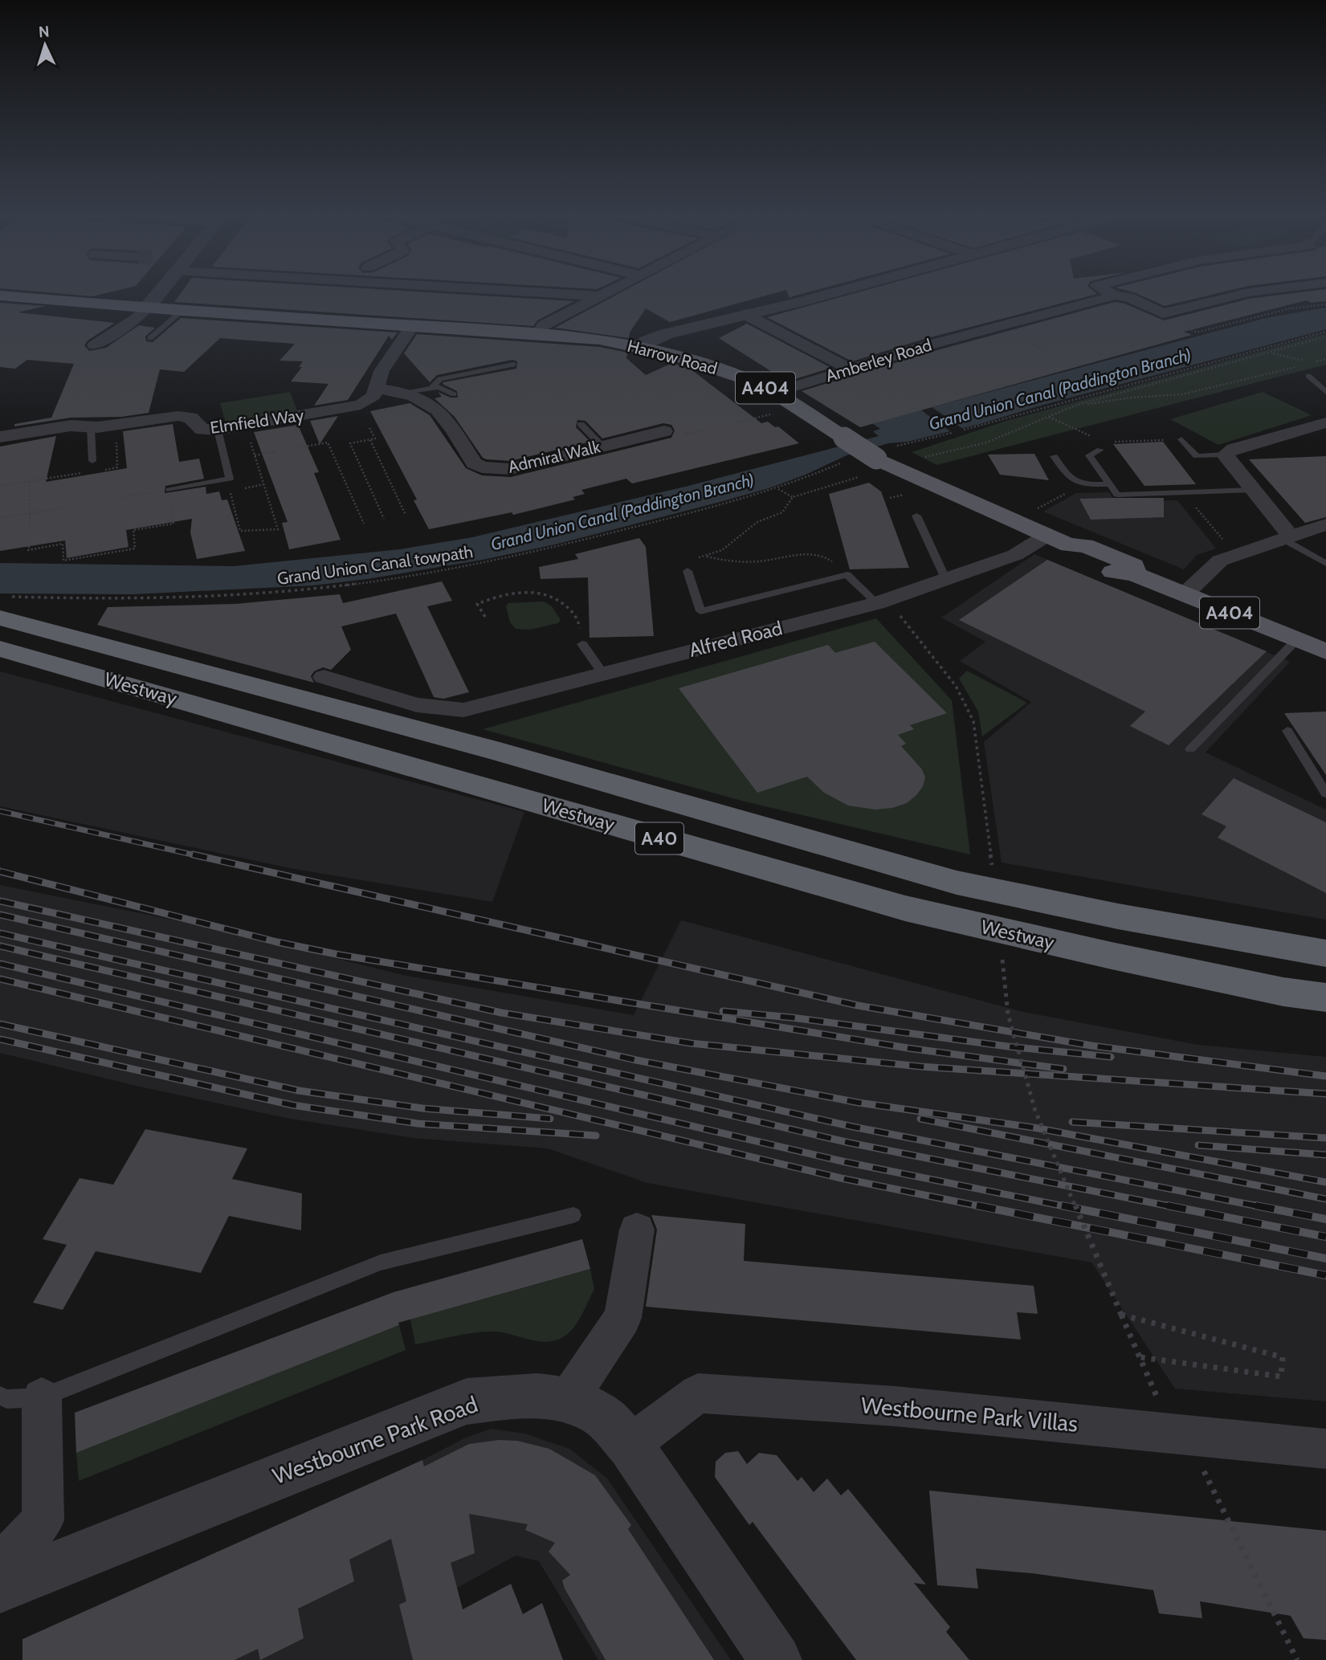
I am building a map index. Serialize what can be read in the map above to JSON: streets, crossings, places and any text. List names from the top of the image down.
{
  "streets": {
    "highway": ["Westway", "A40"],
    "main road": ["Harrow Road", "A404"],
    "street": [
      "Amberley Road",
      "Elmfield Way",
      "Admiral Walk",
      "Alfred Road",
      "Westbourne Park Villas",
      "Westbourne Park Road"
    ],
    "path": ["Grand Union Canal towpath"]
  },
  "crossings": [
    ["Harrow Road", "Amberley Road"],
    ["Harrow Road", "Elmfield Way"],
    ["Harrow Road", "Alfred Road"],
    ["Elmfield Way", "Admiral Walk"],
    ["Grand Union Canal towpath", "Westway"],
    ["Westbourne Park Villas", "Westbourne Park Road"]
  ],
  "water": ["Grand Union Canal (Paddington Branch)"],
  "north": "top"
}
